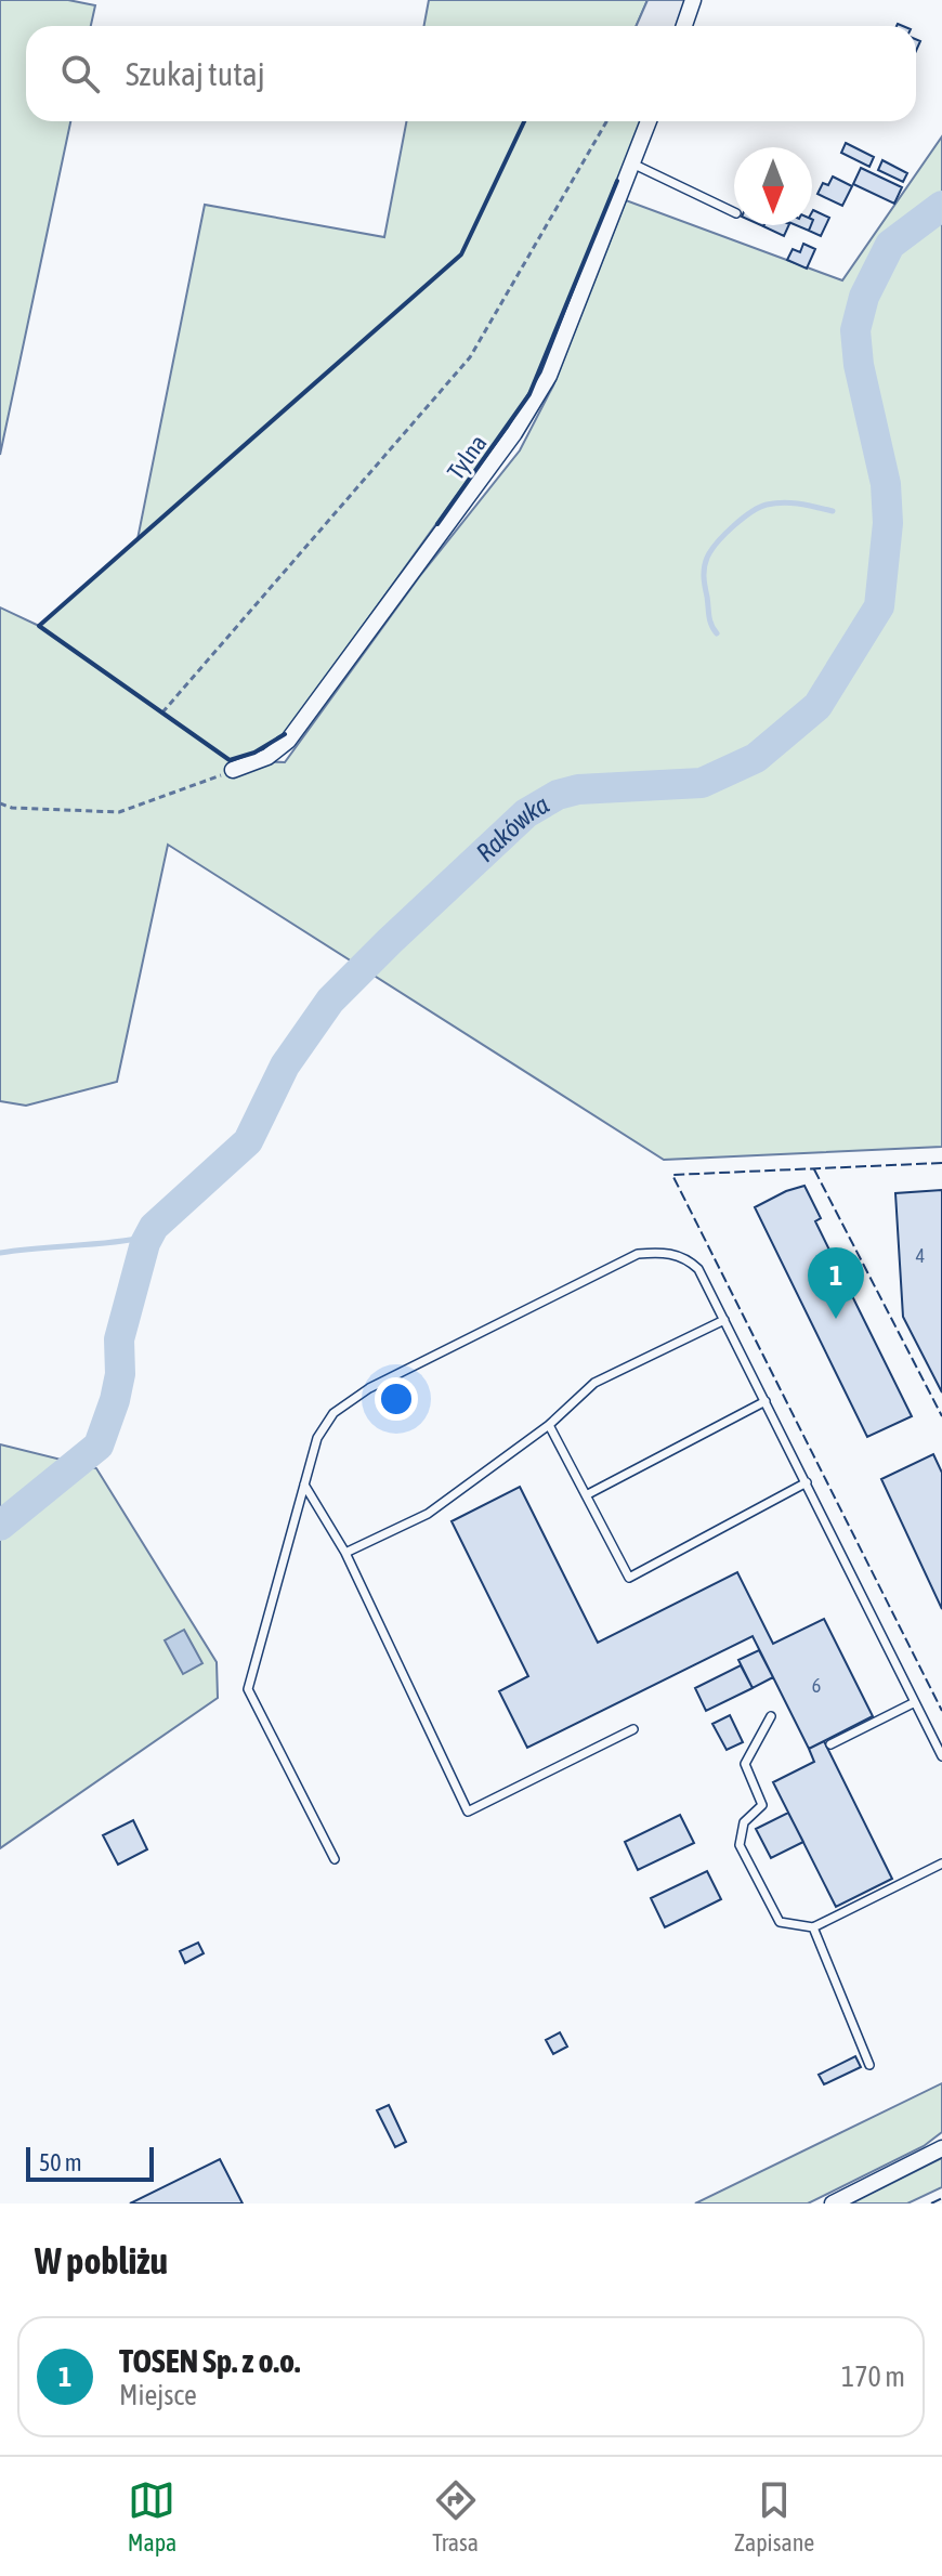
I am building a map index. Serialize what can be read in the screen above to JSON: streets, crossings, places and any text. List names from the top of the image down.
{
  "streets": {
    "street": ["Tylna"]
  },
  "water": ["Rakówka"],
  "house_numbers": ["4", "6"],
  "scale_bar": "50 m",
  "north": "bottom",
  "page": {
    "search": "Szukaj tutaj",
    "pins": "1",
    "scale": "50 m",
    "heading": "W pobliżu",
    "list": [
      {
        "mark": "1",
        "name": "TOSEN Sp. z o.o.",
        "note": "Miejsce",
        "value": "170 m"
      }
    ],
    "nav": ["Mapa", "Trasa", "Zapisane"]
  }
}
